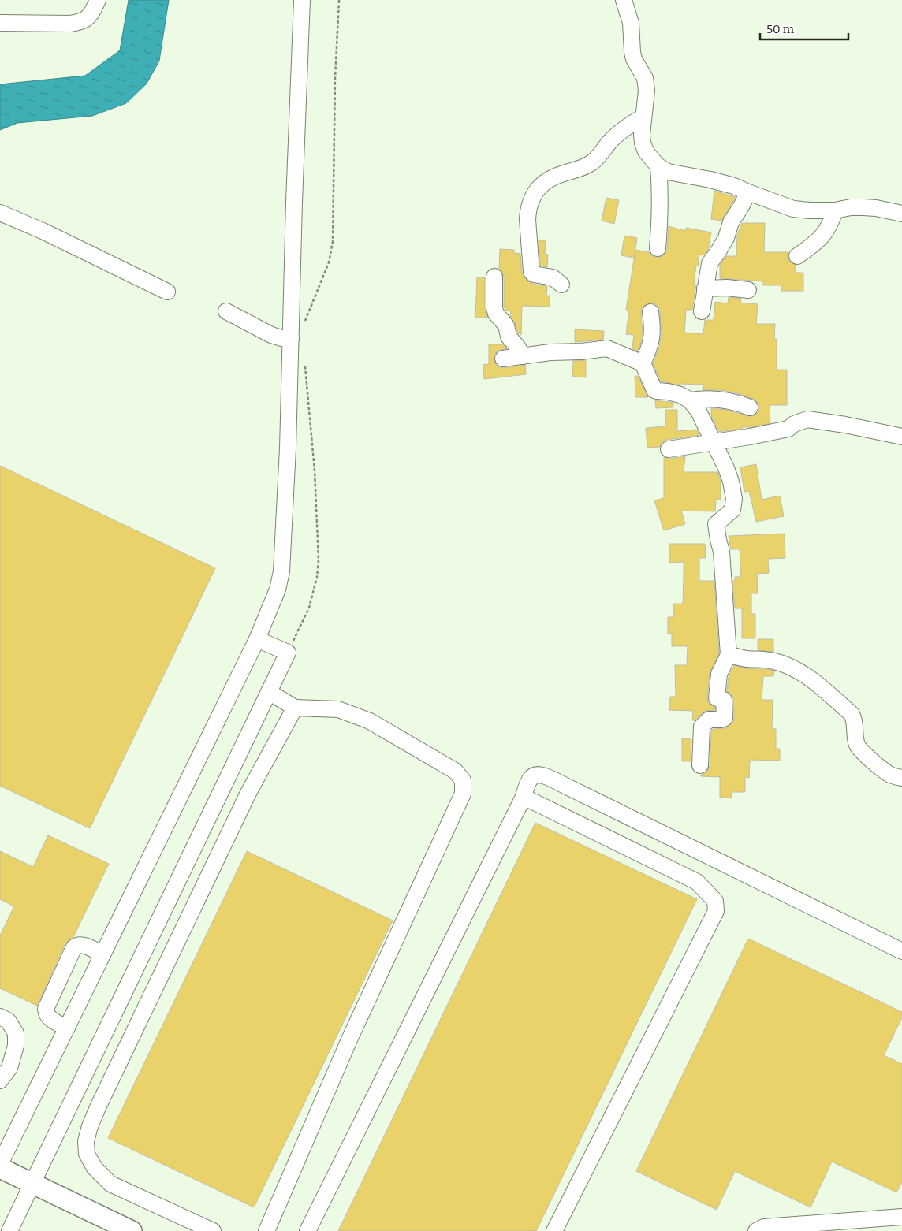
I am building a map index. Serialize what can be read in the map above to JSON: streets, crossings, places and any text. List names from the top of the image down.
{
  "scale_bar": "50 m"
}
